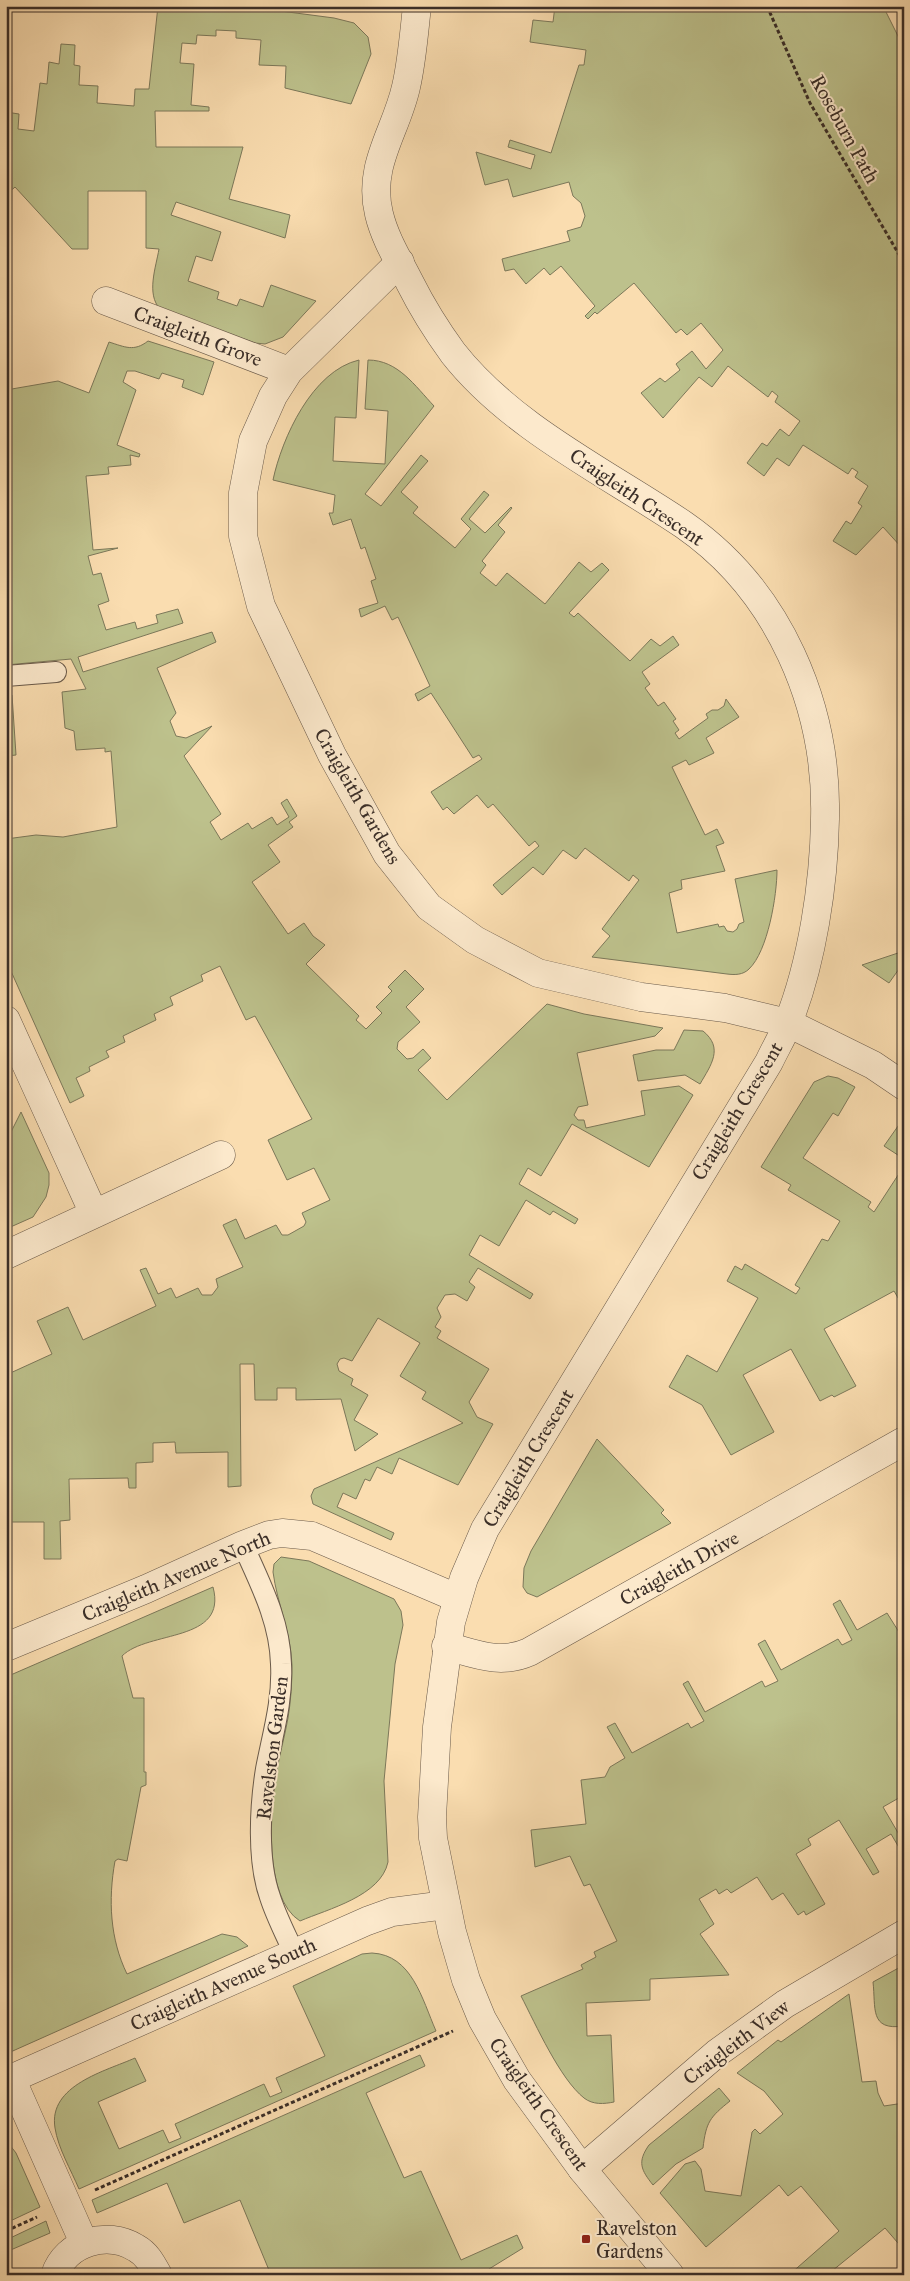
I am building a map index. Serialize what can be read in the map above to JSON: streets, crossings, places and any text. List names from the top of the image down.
{
  "streets": {
    "street": [
      "Craigleith Grove",
      "Craigleith Crescent",
      "Craigleith Gardens",
      "Craigleith Drive",
      "Craigleith Avenue North",
      "Craigleith Avenue South",
      "Craigleith View"
    ],
    "lane": ["Ravelston Garden"],
    "path": ["Roseburn Path"]
  },
  "crossings": [
    ["Craigleith Grove", "Craigleith Gardens"],
    ["Craigleith Crescent", "Craigleith Gardens"],
    ["Craigleith Crescent", "Craigleith Drive"],
    ["Craigleith Crescent", "Craigleith Avenue North"],
    ["Craigleith Crescent", "Craigleith Avenue South"],
    ["Craigleith Crescent", "Craigleith View"],
    ["Craigleith Avenue North", "Ravelston Garden"],
    ["Ravelston Garden", "Craigleith Avenue South"]
  ],
  "places": {
    "transit": ["Ravelston Gardens"]
  }
}
